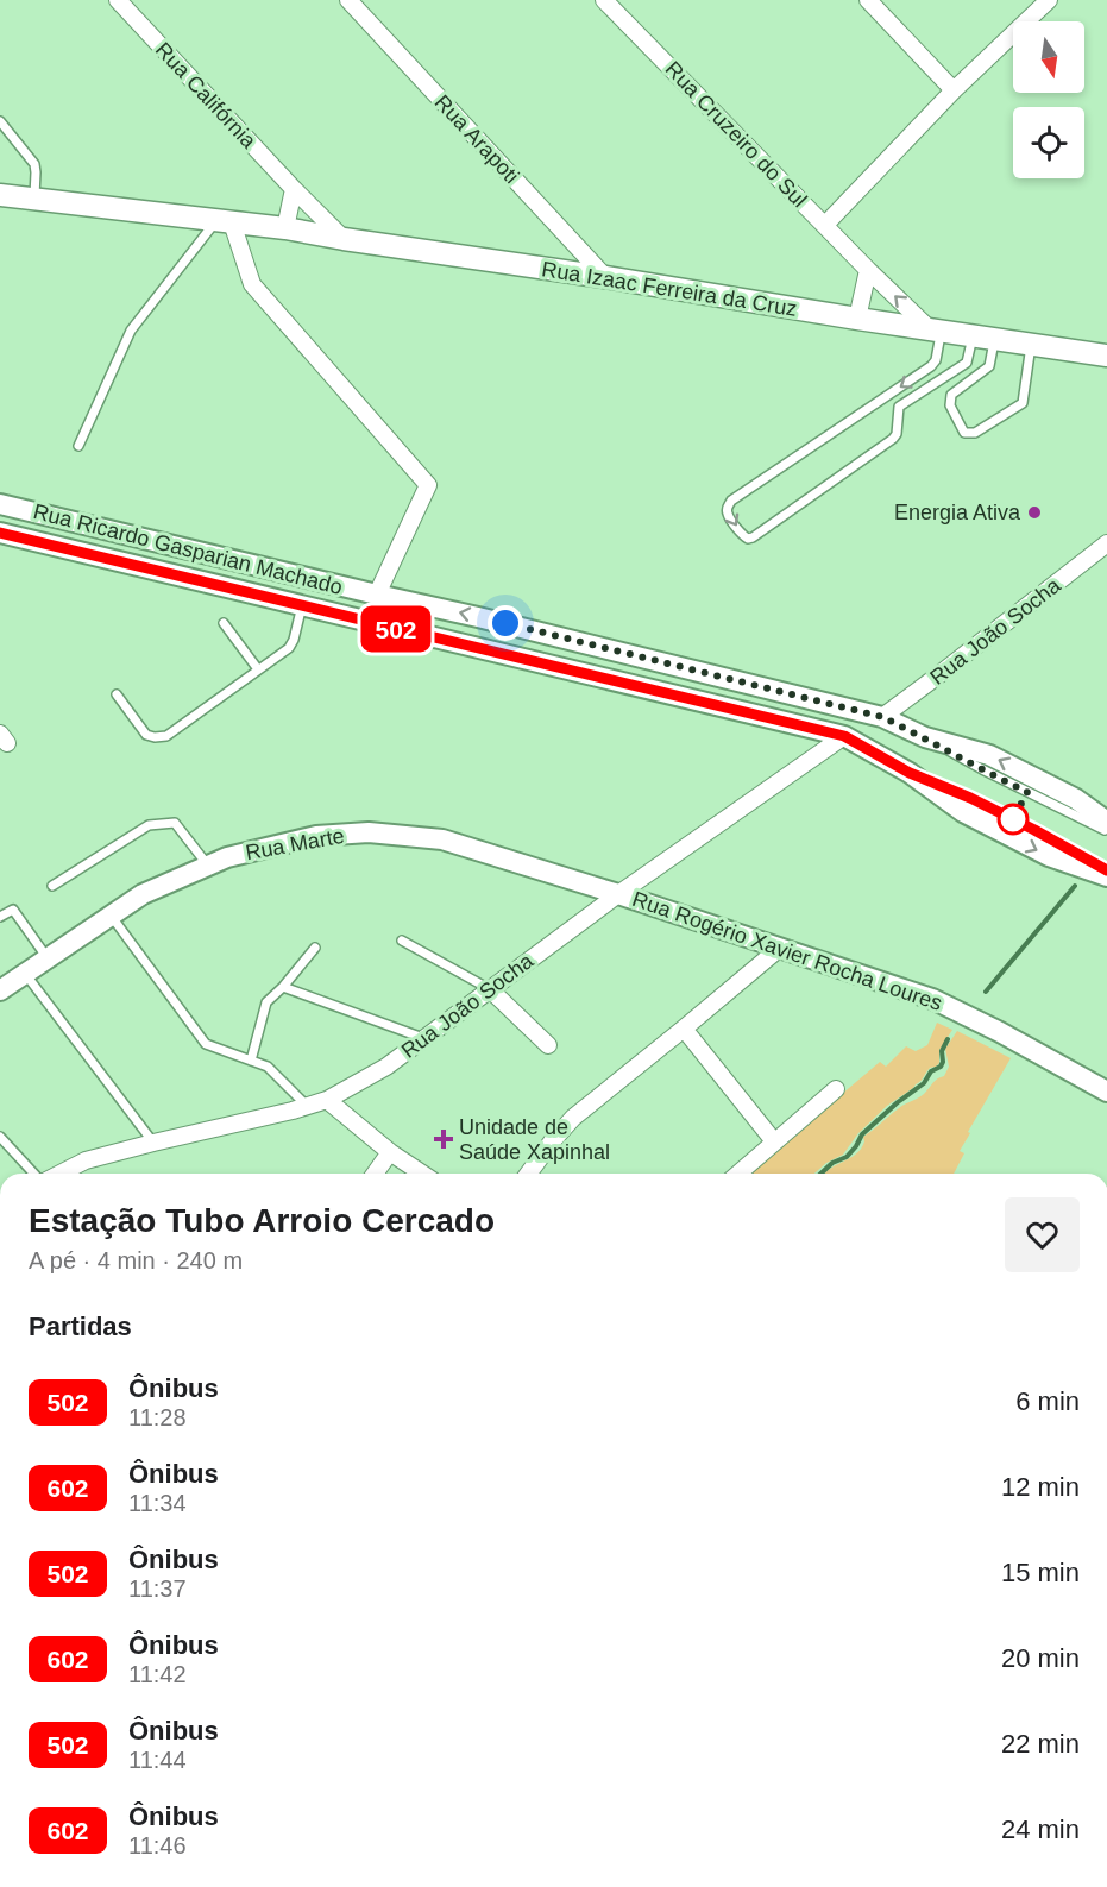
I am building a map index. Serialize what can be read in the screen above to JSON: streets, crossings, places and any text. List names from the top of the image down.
{
  "streets": {
    "main road": ["Rua Izaac Ferreira da Cruz"],
    "street": [
      "Rua Califórnia",
      "Rua Cruzeiro do Sul",
      "Rua Arapoti",
      "Rua Ricardo Gasparian Machado",
      "Rua João Socha",
      "Rua Marte",
      "Rua Rogério Xavier Rocha Loures"
    ]
  },
  "crossings": [
    ["Rua Califórnia", "Rua Izaac Ferreira da Cruz"],
    ["Rua Cruzeiro do Sul", "Rua Izaac Ferreira da Cruz"],
    ["Rua Arapoti", "Rua Izaac Ferreira da Cruz"],
    ["Rua Ricardo Gasparian Machado", "Rua João Socha"],
    ["Rua João Socha", "Rua Marte"],
    ["Rua João Socha", "Rua Rogério Xavier Rocha Loures"],
    ["Rua Marte", "Rua Rogério Xavier Rocha Loures"]
  ],
  "places": {
    "other": ["Energia Ativa"],
    "health": ["Unidade de Saúde Xapinhal"]
  },
  "lines": ["bus line 502"],
  "north": "bottom",
  "page": {
    "on_map": "502",
    "heading": [
      ["Estação Tubo Arroio Cercado", "A pé · 4 min · 240 m"],
      "Partidas"
    ],
    "list": [
      {
        "mark": "502",
        "name": "Ônibus",
        "note": "11:28",
        "value": "6 min"
      },
      {
        "mark": "602",
        "name": "Ônibus",
        "note": "11:34",
        "value": "12 min"
      },
      {
        "mark": "502",
        "name": "Ônibus",
        "note": "11:37",
        "value": "15 min"
      },
      {
        "mark": "602",
        "name": "Ônibus",
        "note": "11:42",
        "value": "20 min"
      },
      {
        "mark": "502",
        "name": "Ônibus",
        "note": "11:44",
        "value": "22 min"
      },
      {
        "mark": "602",
        "name": "Ônibus",
        "note": "11:46",
        "value": "24 min"
      }
    ]
  }
}
